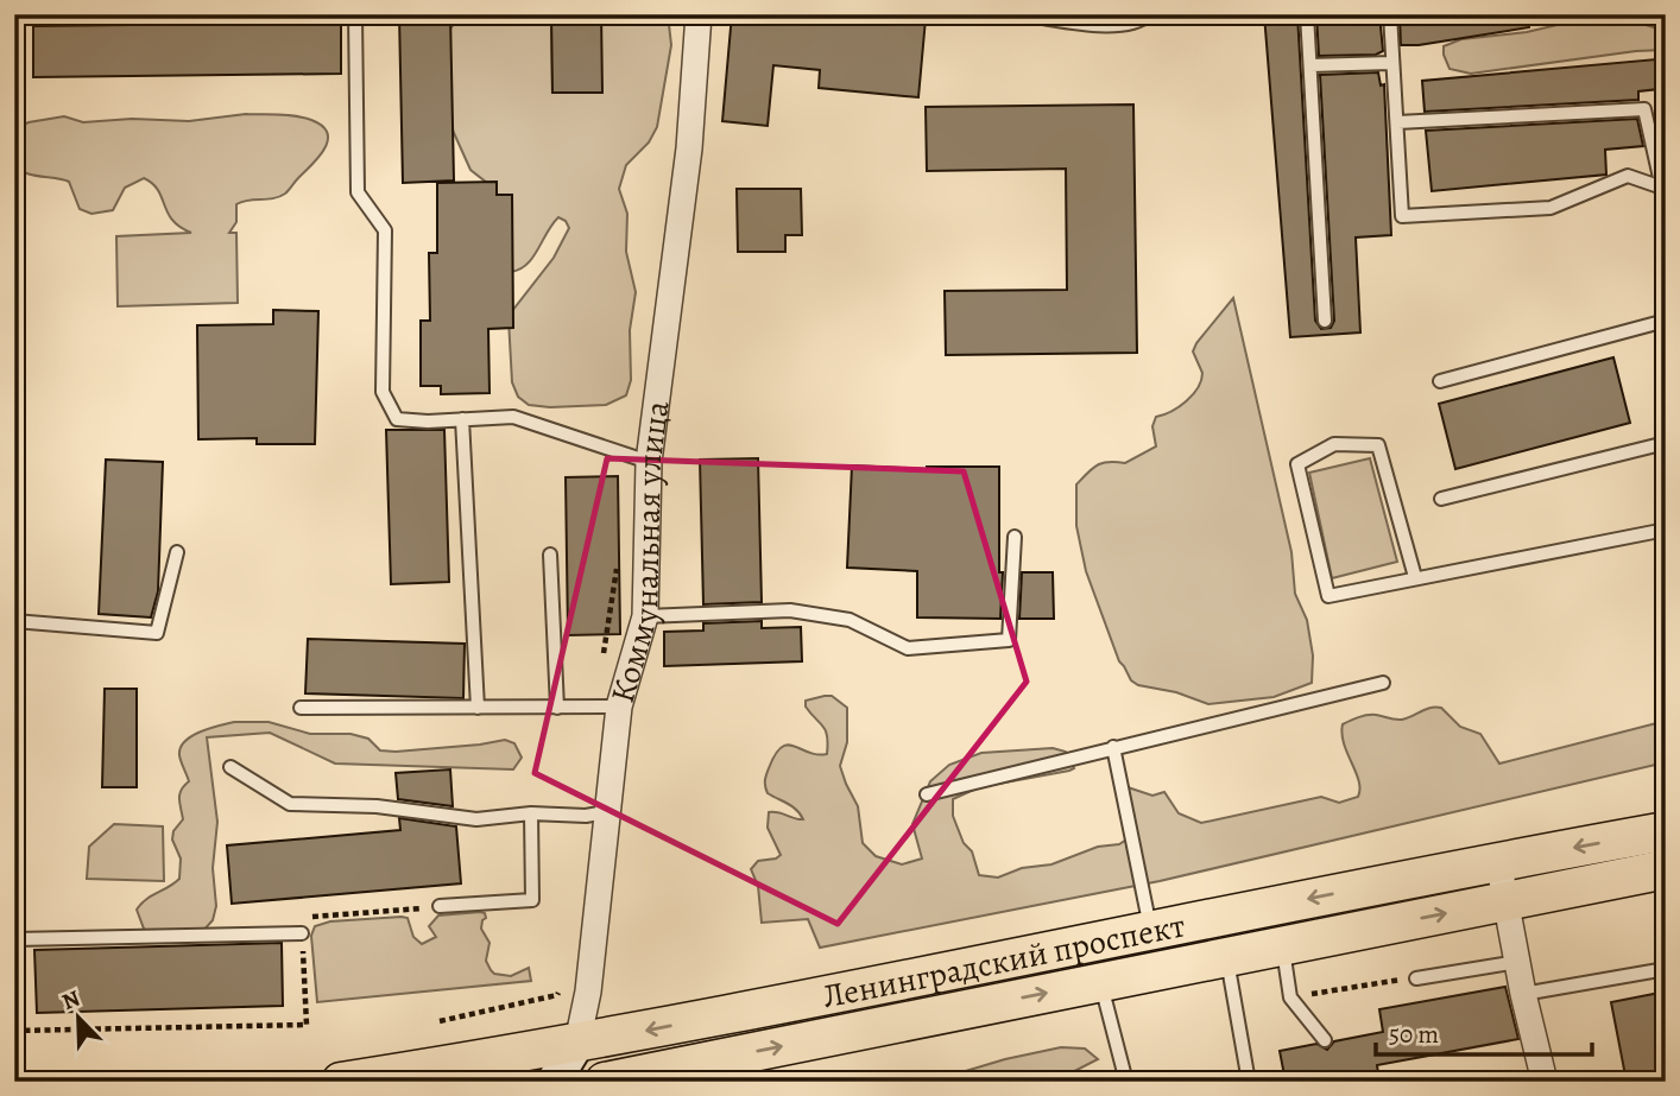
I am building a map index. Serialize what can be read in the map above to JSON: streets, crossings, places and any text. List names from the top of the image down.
{
  "streets": {
    "main road": ["Коммунальная улица", "Ленинградский проспект"]
  },
  "crossings": [
    ["Коммунальная улица", "Ленинградский проспект"]
  ],
  "scale_bar": "50 m",
  "north": "top left"
}
